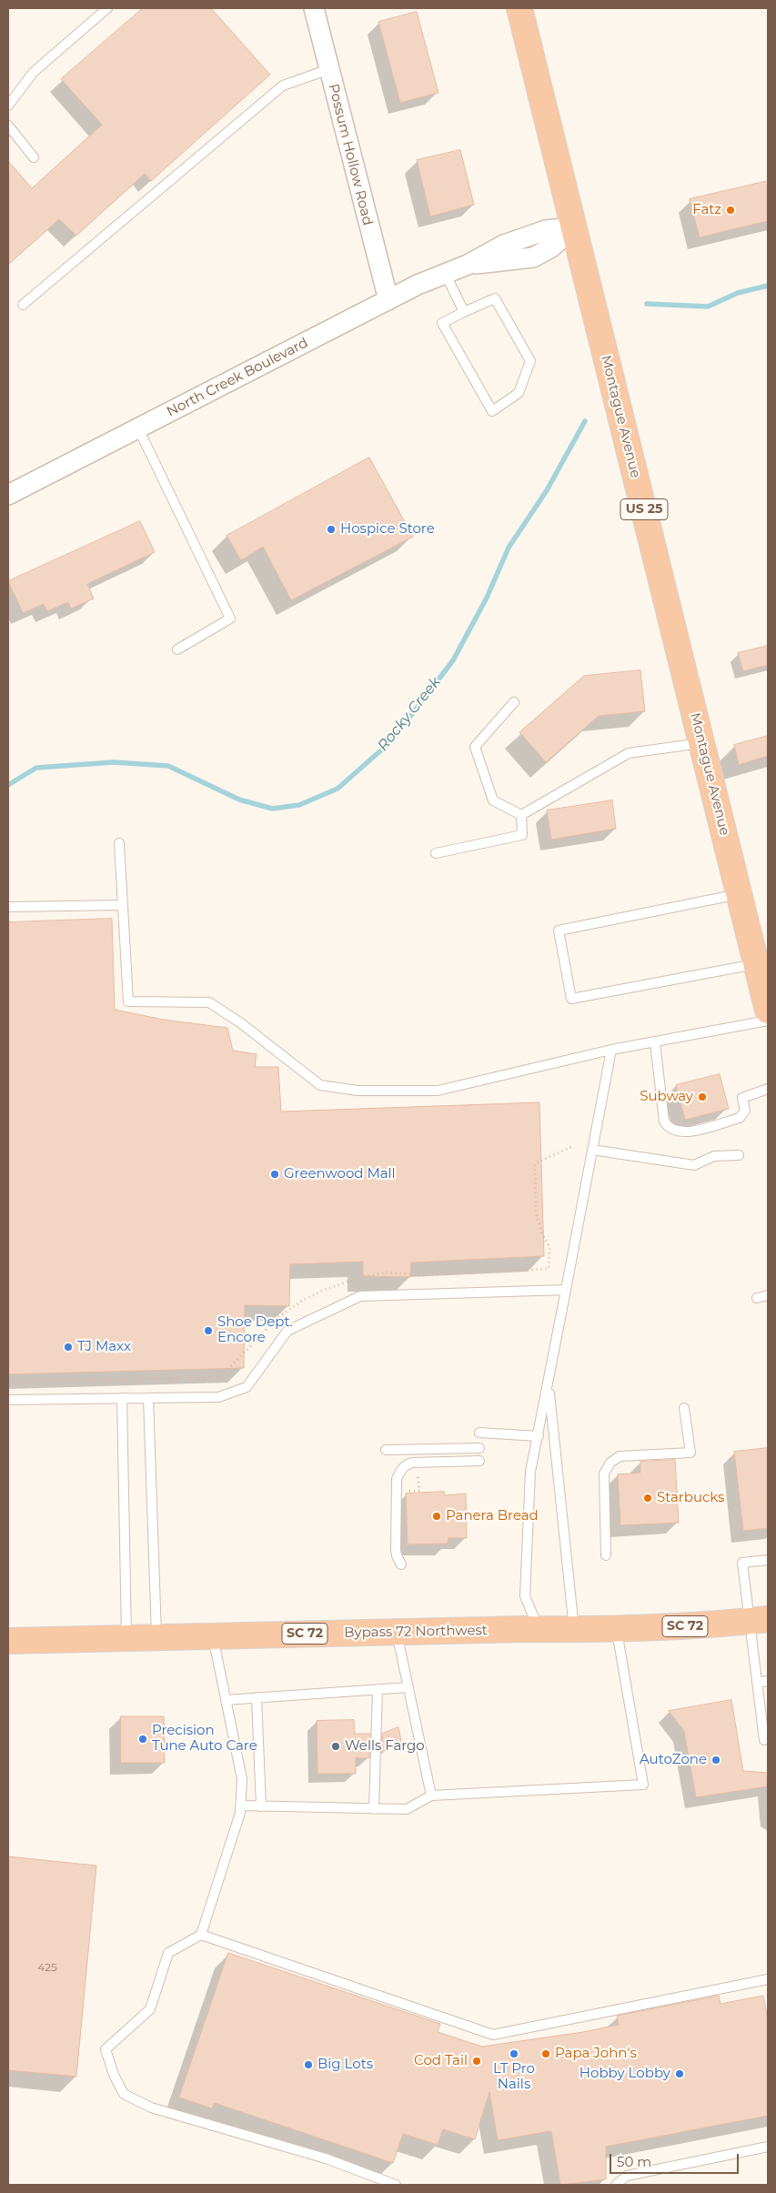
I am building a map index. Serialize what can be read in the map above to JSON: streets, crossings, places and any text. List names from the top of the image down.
{
  "streets": {
    "highway": [
      "Montague Avenue",
      "US 25",
      "SC 72",
      "Bypass 72 Northwest"
    ],
    "street": ["Possum Hollow Road", "North Creek Boulevard"]
  },
  "crossings": [
    ["Possum Hollow Road", "North Creek Boulevard"],
    ["North Creek Boulevard", "Montague Avenue"]
  ],
  "water": ["Rocky Creek"],
  "places": [
    "Fatz",
    "Hospice Store",
    "Subway",
    "Greenwood Mall",
    "Shoe Dept. Encore",
    "TJ Maxx",
    "Starbucks",
    "Panera Bread",
    "Precision Tune Auto Care",
    "Wells Fargo",
    "AutoZone",
    "LT Pro Nails",
    "Papa John's",
    "Cod Tail",
    "Big Lots",
    "Hobby Lobby"
  ],
  "house_numbers": ["425"],
  "scale_bar": "50 m"
}
